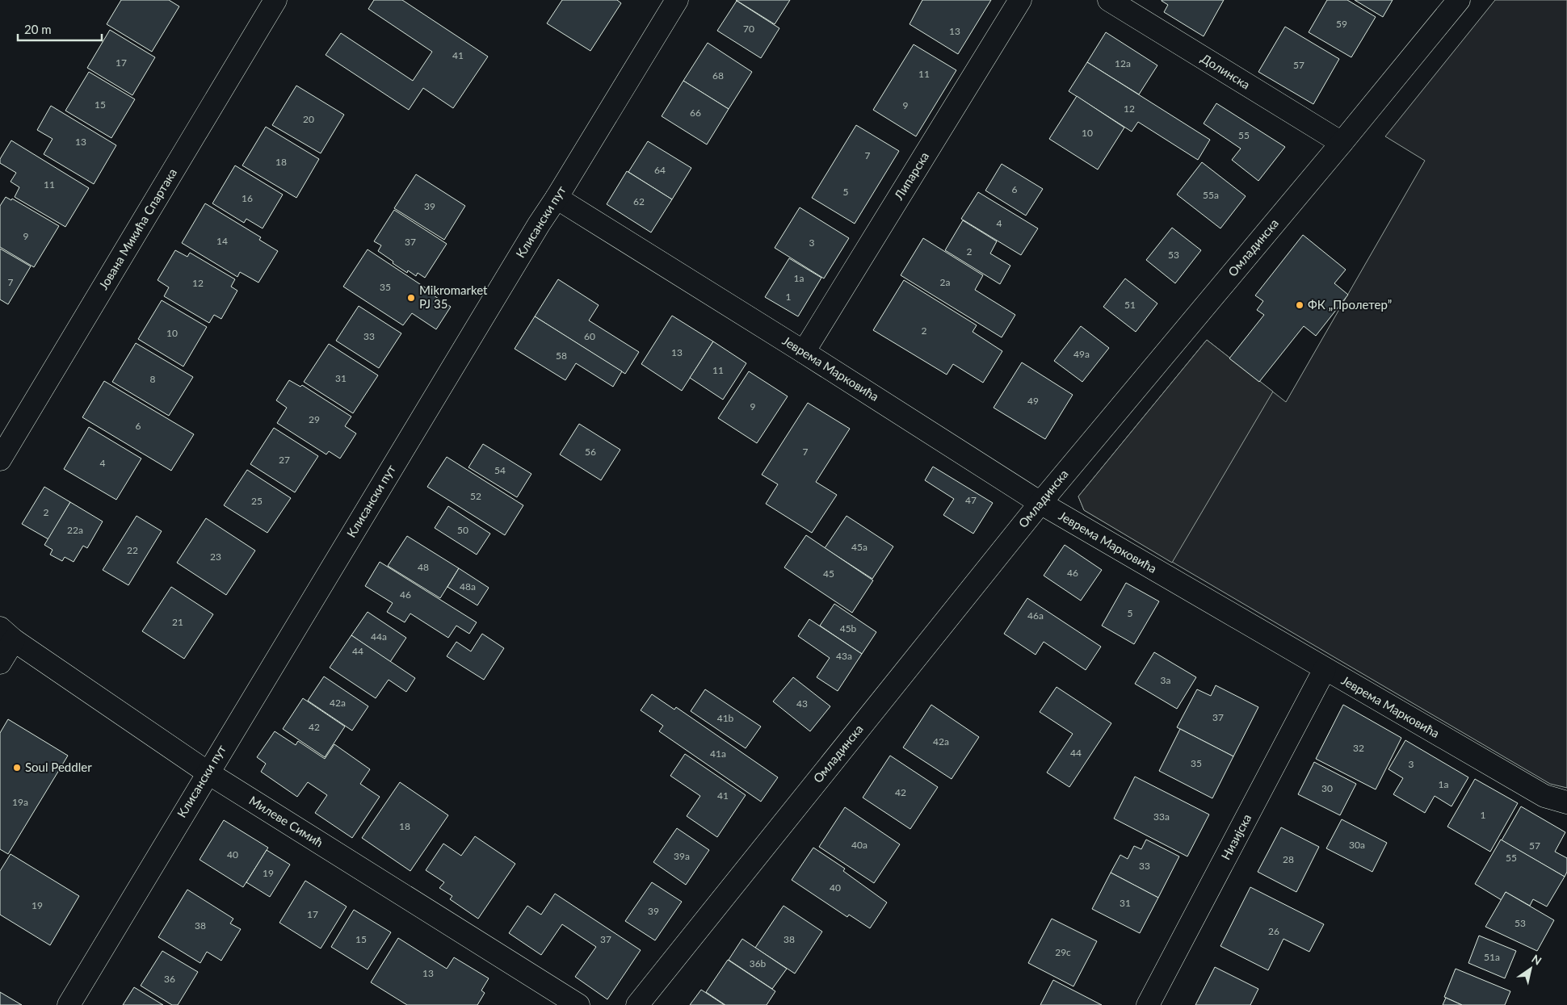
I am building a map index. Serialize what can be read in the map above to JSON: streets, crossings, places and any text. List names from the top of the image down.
{
  "streets": {
    "street": [
      "Долинска",
      "Липарска",
      "Клисански пут",
      "Јована Микића Спартака",
      "Омладинска",
      "Јеврема Марковића",
      "Милеве Симић",
      "Низијска"
    ]
  },
  "crossings": [
    ["Долинска", "Омладинска"],
    ["Липарска", "Јеврема Марковића"],
    ["Клисански пут", "Јеврема Марковића"],
    ["Клисански пут", "Милеве Симић"],
    ["Омладинска", "Јеврема Марковића"],
    ["Јеврема Марковића", "Низијска"]
  ],
  "places": ["Mikromarket PJ 35", "ФК „Пролетер”", "Soul Peddler"],
  "house_numbers": [
    "59",
    "70",
    "13",
    "41",
    "17",
    "12a",
    "57",
    "11",
    "68",
    "15",
    "9",
    "12",
    "66",
    "20",
    "10",
    "55",
    "13",
    "7",
    "18",
    "64",
    "11",
    "6",
    "5",
    "55a",
    "16",
    "62",
    "39",
    "4",
    "9",
    "14",
    "37",
    "3",
    "2",
    "53",
    "1a",
    "7",
    "2a",
    "12",
    "35",
    "1",
    "51",
    "2",
    "10",
    "33",
    "60",
    "13",
    "49a",
    "58",
    "11",
    "31",
    "8",
    "49",
    "9",
    "29",
    "6",
    "56",
    "7",
    "27",
    "4",
    "54",
    "52",
    "47",
    "25",
    "2",
    "22a",
    "50",
    "45a",
    "22",
    "23",
    "48",
    "46",
    "45",
    "48a",
    "46",
    "5",
    "46a",
    "21",
    "45b",
    "44a",
    "44",
    "43a",
    "3a",
    "42a",
    "43",
    "37",
    "41b",
    "42",
    "42a",
    "32",
    "44",
    "41a",
    "35",
    "3",
    "1a",
    "30",
    "42",
    "41",
    "19a",
    "1",
    "33a",
    "18",
    "40a",
    "30a",
    "57",
    "40",
    "39a",
    "55",
    "28",
    "33",
    "19",
    "40",
    "31",
    "19",
    "39",
    "17",
    "53",
    "38",
    "26",
    "15",
    "37",
    "38",
    "29c",
    "51a",
    "36b",
    "13",
    "36"
  ],
  "scale_bar": "20 m",
  "north": "top right"
}
